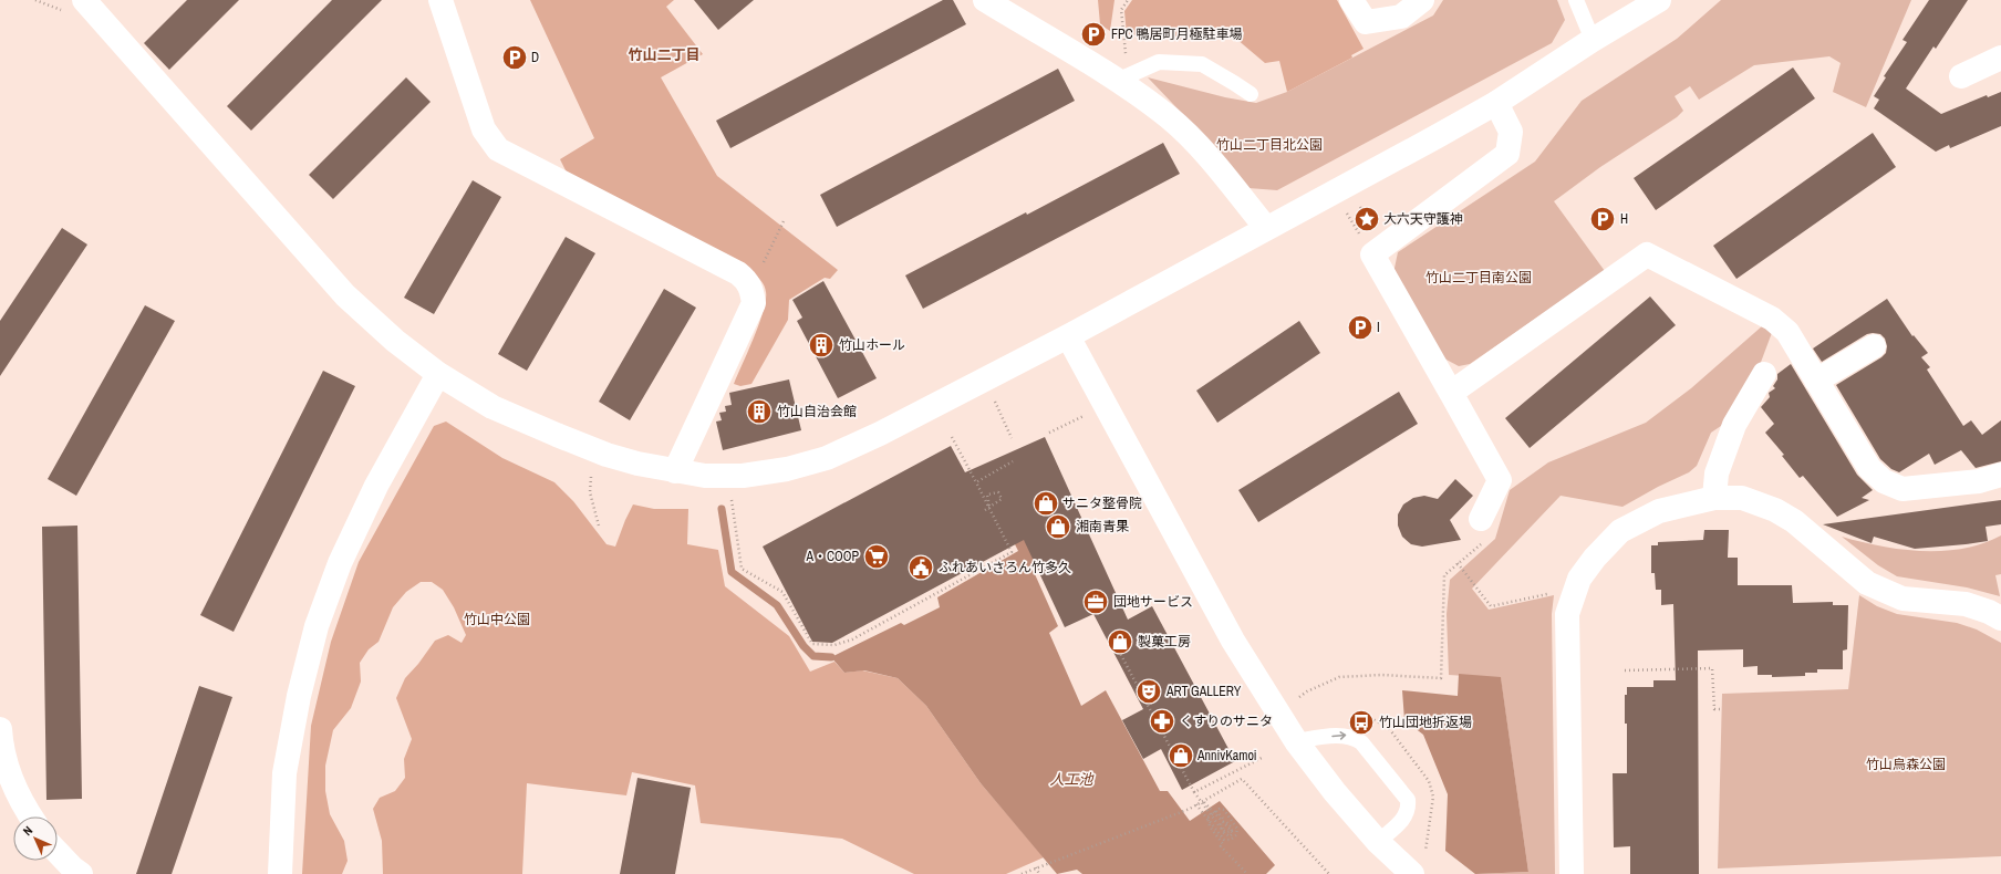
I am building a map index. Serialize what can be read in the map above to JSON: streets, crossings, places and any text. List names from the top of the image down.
{
  "districts": ["竹山二丁目"],
  "water": ["人工池"],
  "parks": [
    "竹山二丁目北公園",
    "竹山二丁目南公園",
    "竹山中公園",
    "竹山烏森公園"
  ],
  "places": {
    "parking": [
      "FPC 鴨居町月極駐車場",
      "D",
      "H",
      "I"
    ],
    "place": ["大六天守護神"],
    "building": ["竹山ホール", "竹山自治会館"],
    "shop": [
      "サニタ整骨院",
      "湘南青果",
      "製菓工房",
      "AnnivKamoi"
    ],
    "supermarket": ["A・COOP"],
    "public building": ["ふれあいさろん竹多久"],
    "office": ["団地サービス"],
    "theatre": ["ART GALLERY"],
    "pharmacy": ["くすりのサニタ"],
    "bus stop": ["竹山団地折返場"]
  },
  "north": "top left"
}
